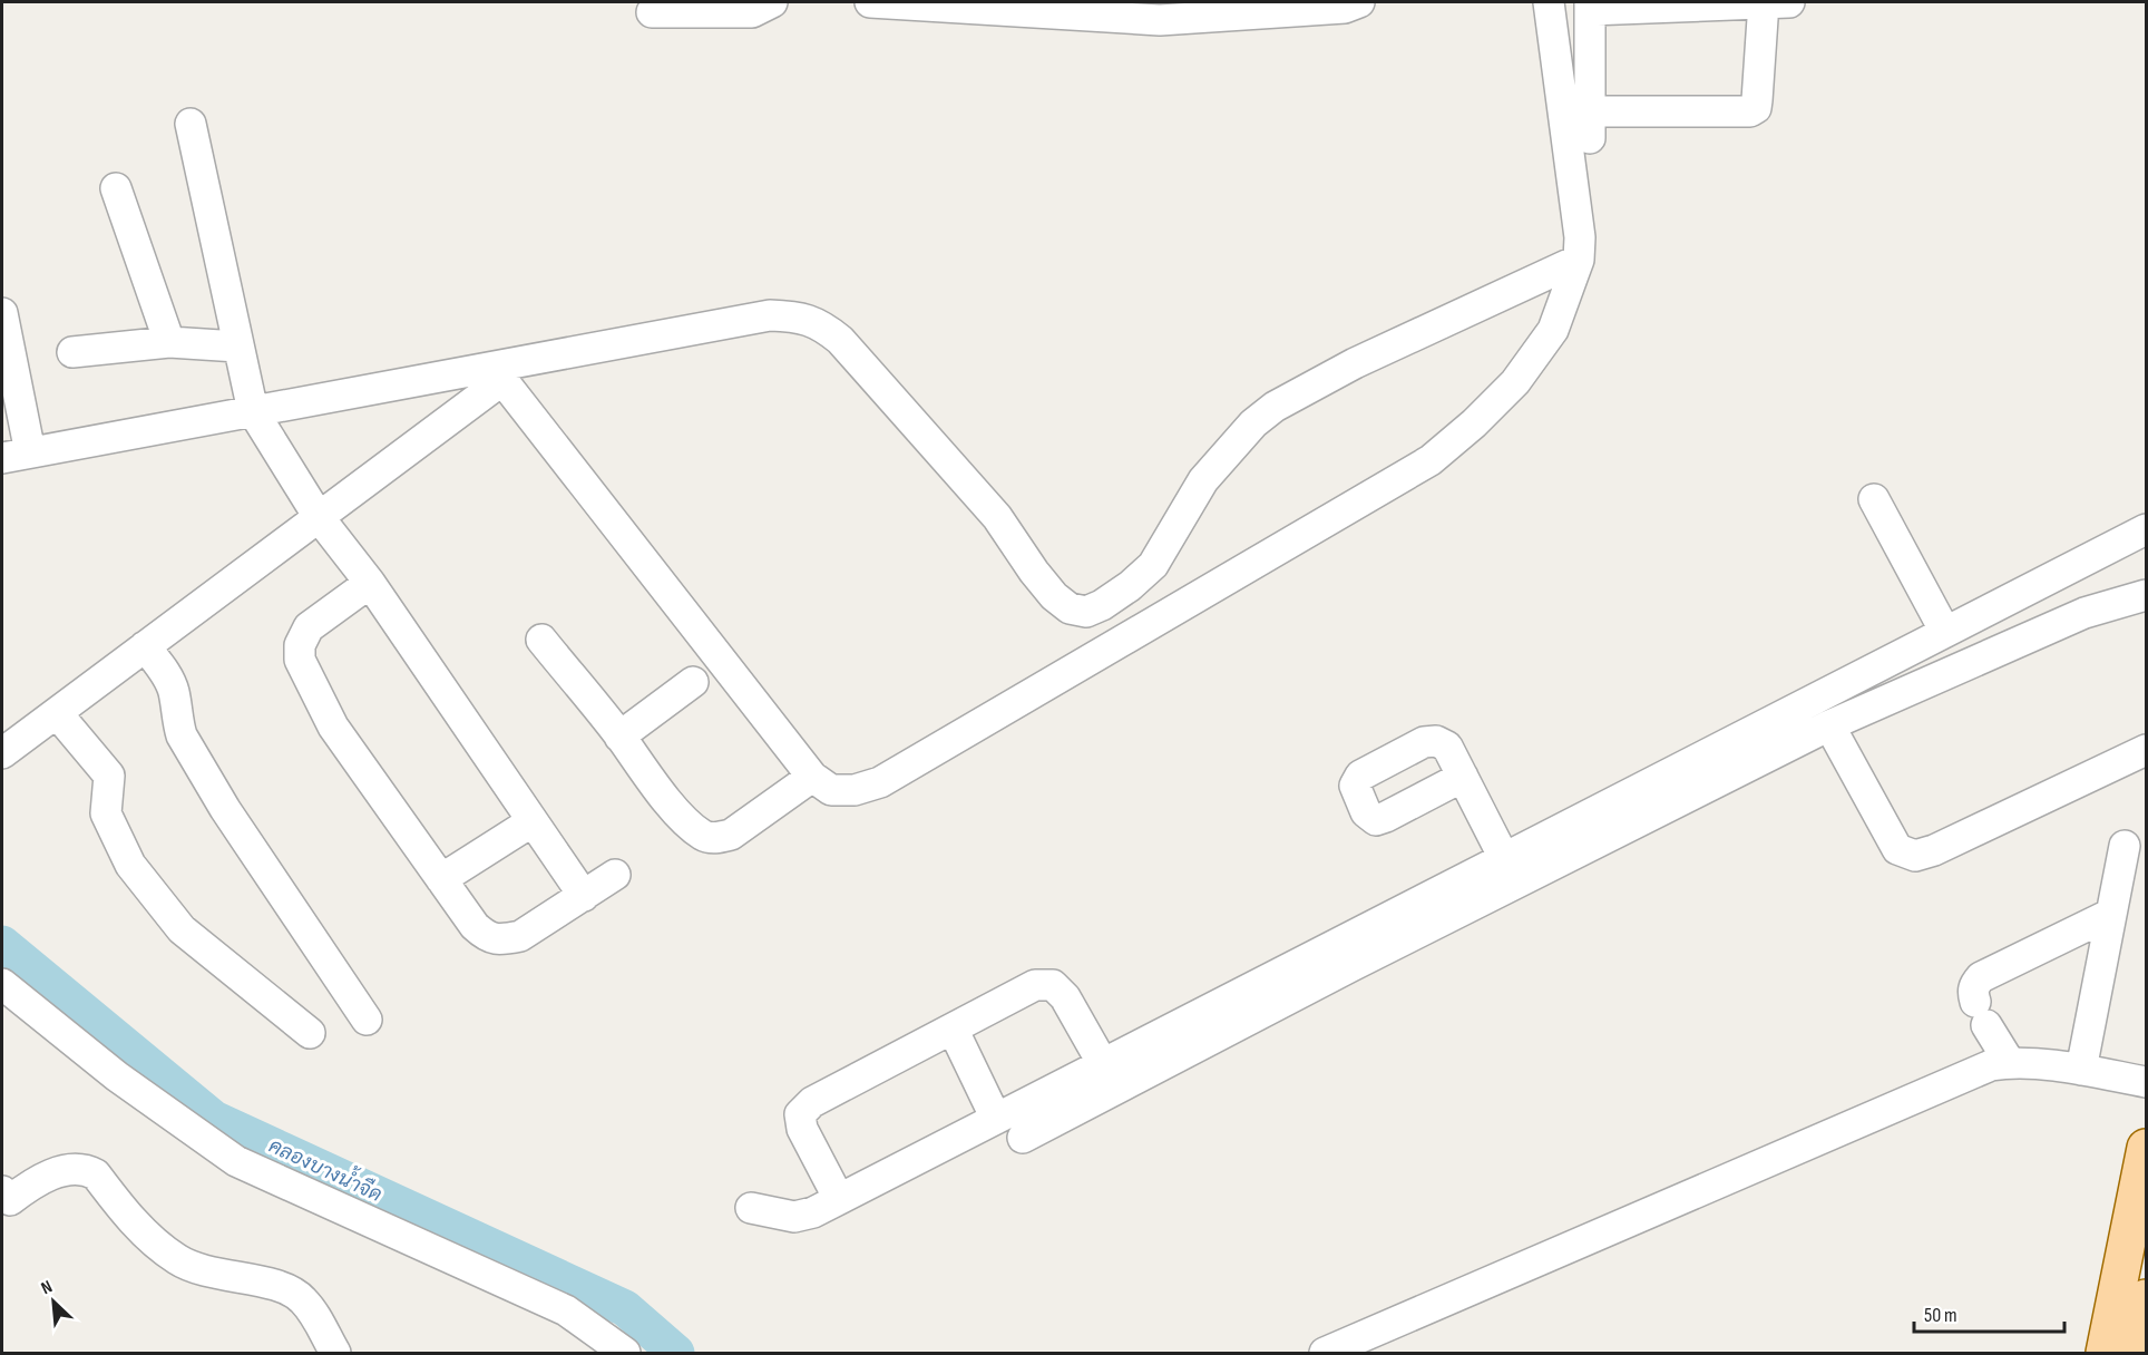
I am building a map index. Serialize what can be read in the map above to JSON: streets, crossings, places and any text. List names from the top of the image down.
{
  "water": ["คลองบางน้ำจืด"],
  "scale_bar": "50 m",
  "north": "top left"
}
